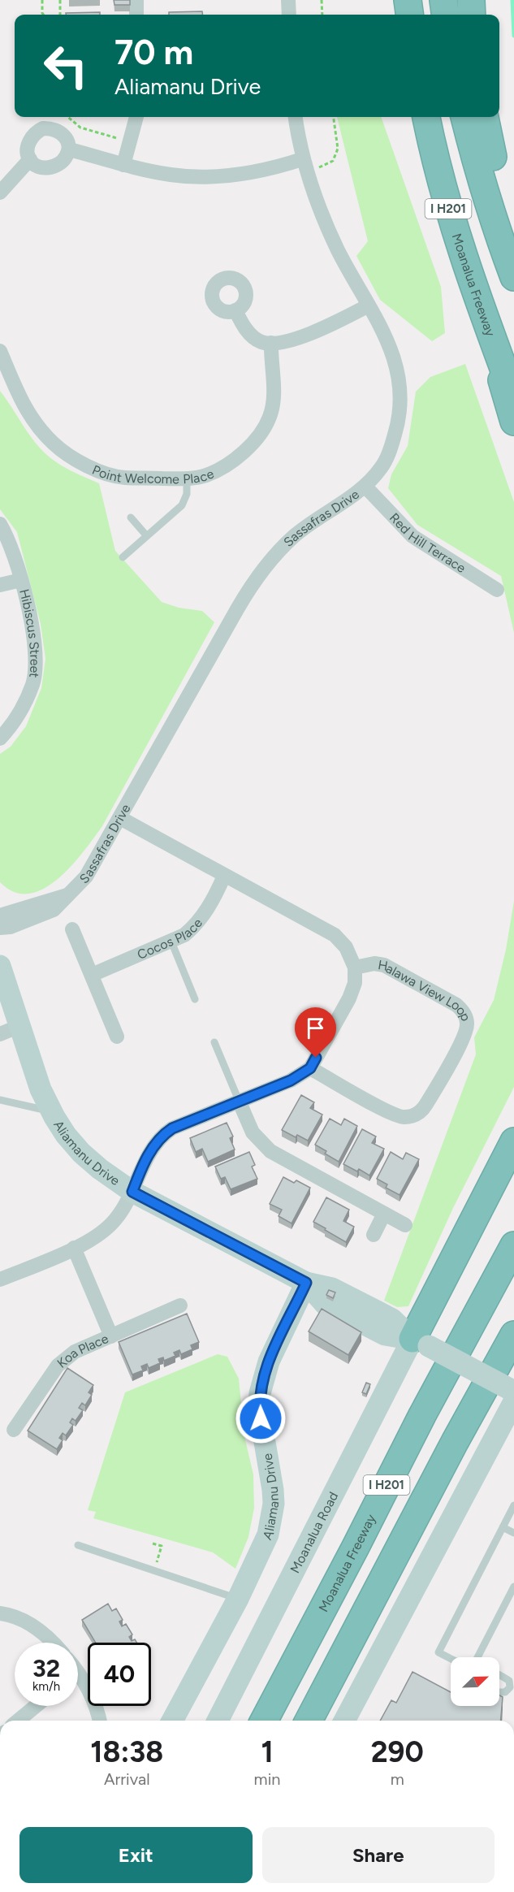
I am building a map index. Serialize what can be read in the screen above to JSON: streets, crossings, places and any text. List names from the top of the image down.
{
  "streets": {
    "highway": ["I H201", "Moanalua Freeway"],
    "street": [
      "Point Welcome Place",
      "Sassafras Drive",
      "Red Hill Terrace",
      "Hibiscus Street",
      "Cocos Place",
      "Halawa View Loop",
      "Aliamanu Drive",
      "Koa Place",
      "Moanalua Road"
    ]
  },
  "crossings": [
    ["Sassafras Drive", "Red Hill Terrace"],
    ["Sassafras Drive", "Halawa View Loop"],
    ["Cocos Place", "Halawa View Loop"],
    ["Halawa View Loop", "Aliamanu Drive"]
  ],
  "north": "top right",
  "page": {
    "turn": ["70 m", "Aliamanu Drive"],
    "speed": "32 km/h",
    "limit": "40",
    "eta": [
      "18:38",
      "Arrival",
      "1",
      "min",
      "290",
      "m"
    ],
    "buttons": ["Exit", "Share"]
  }
}
